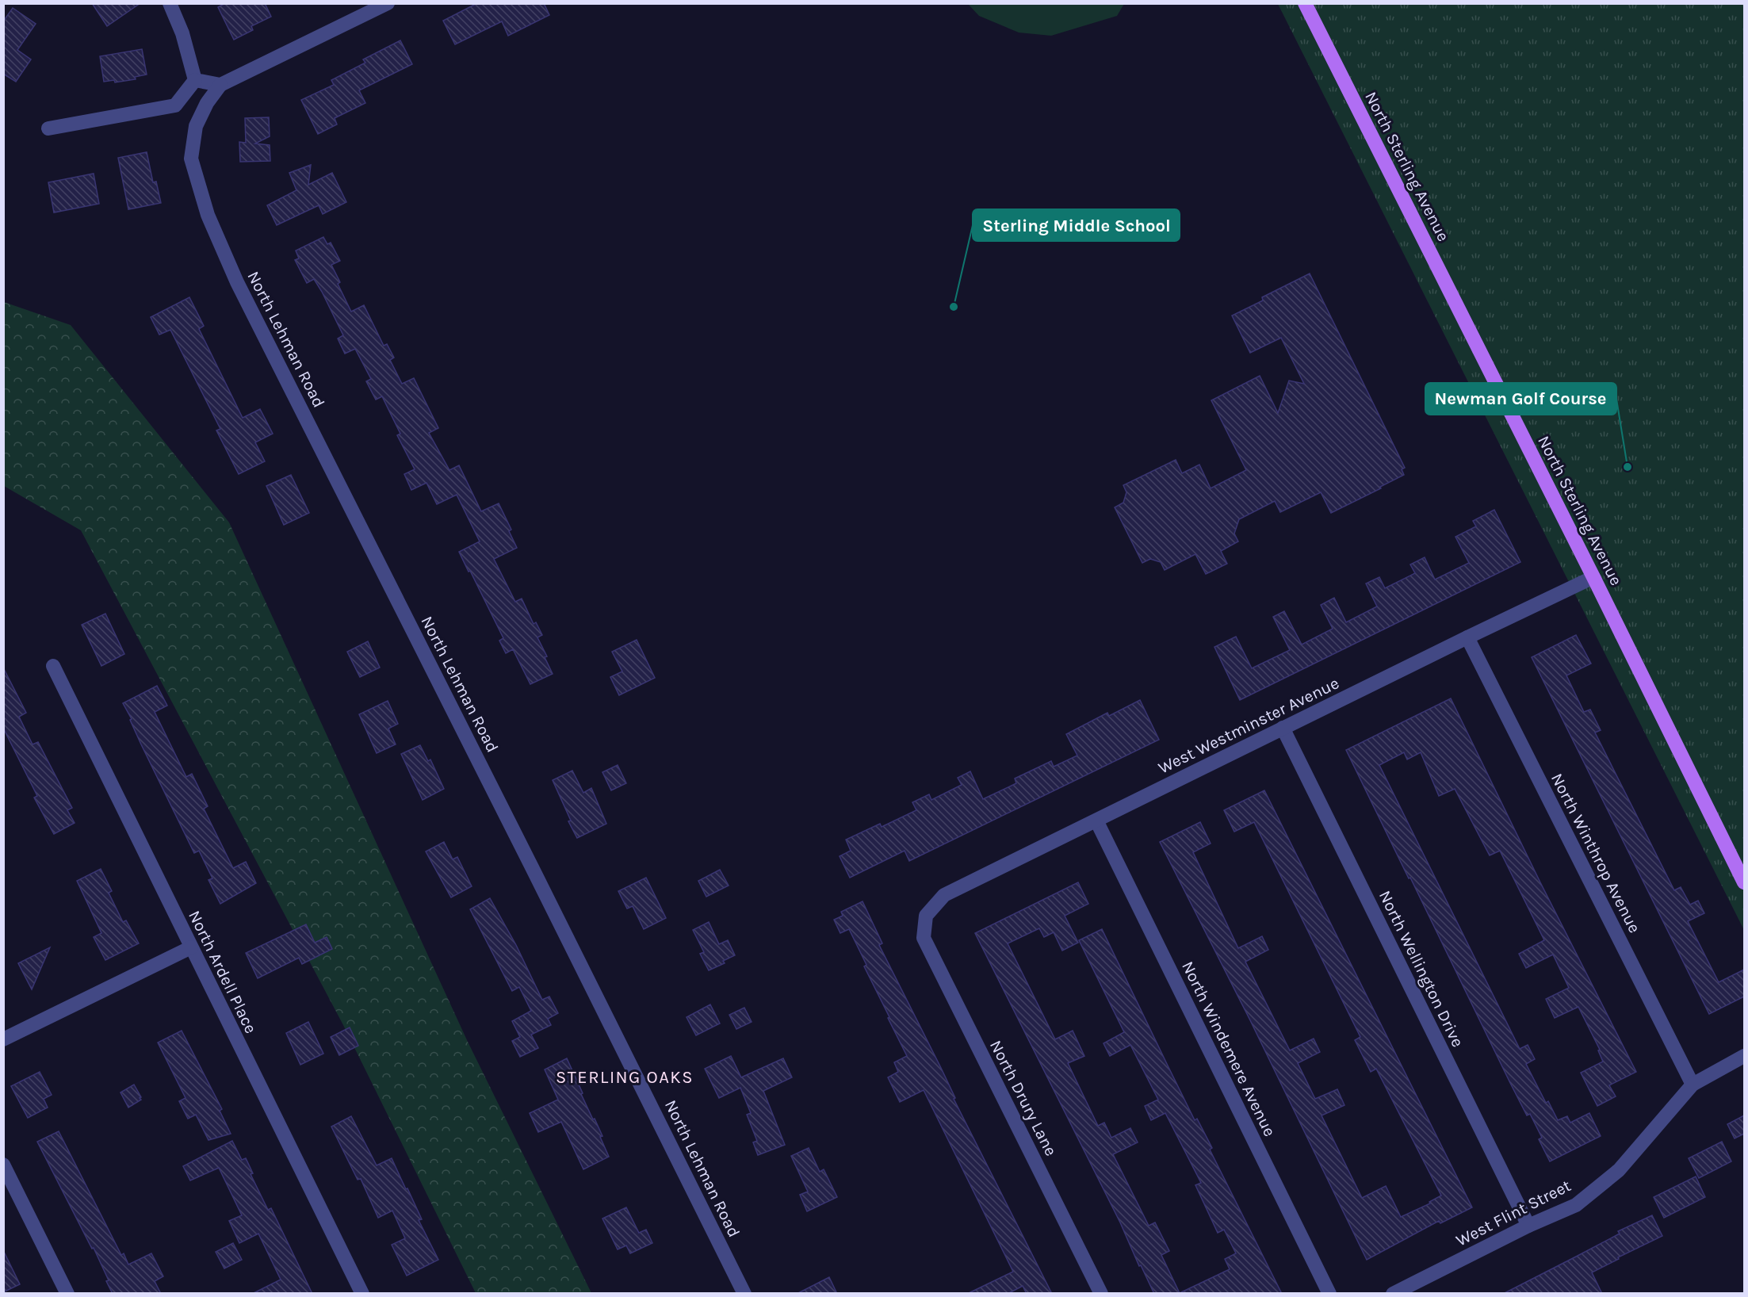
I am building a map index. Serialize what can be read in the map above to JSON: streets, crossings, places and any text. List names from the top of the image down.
{
  "streets": {
    "main road": ["North Sterling Avenue"],
    "street": [
      "North Lehman Road",
      "West Westminster Avenue",
      "North Winthrop Avenue",
      "North Wellington Drive",
      "North Ardell Place",
      "North Windemere Avenue",
      "North Drury Lane",
      "West Flint Street"
    ]
  },
  "crossings": [
    ["North Sterling Avenue", "West Westminster Avenue"],
    ["West Westminster Avenue", "North Winthrop Avenue"],
    ["West Westminster Avenue", "North Wellington Drive"],
    ["West Westminster Avenue", "North Windemere Avenue"],
    ["West Westminster Avenue", "North Drury Lane"],
    ["North Winthrop Avenue", "West Flint Street"],
    ["North Wellington Drive", "West Flint Street"]
  ],
  "districts": ["STERLING OAKS"],
  "places": ["Sterling Middle School", "Newman Golf Course"]
}
